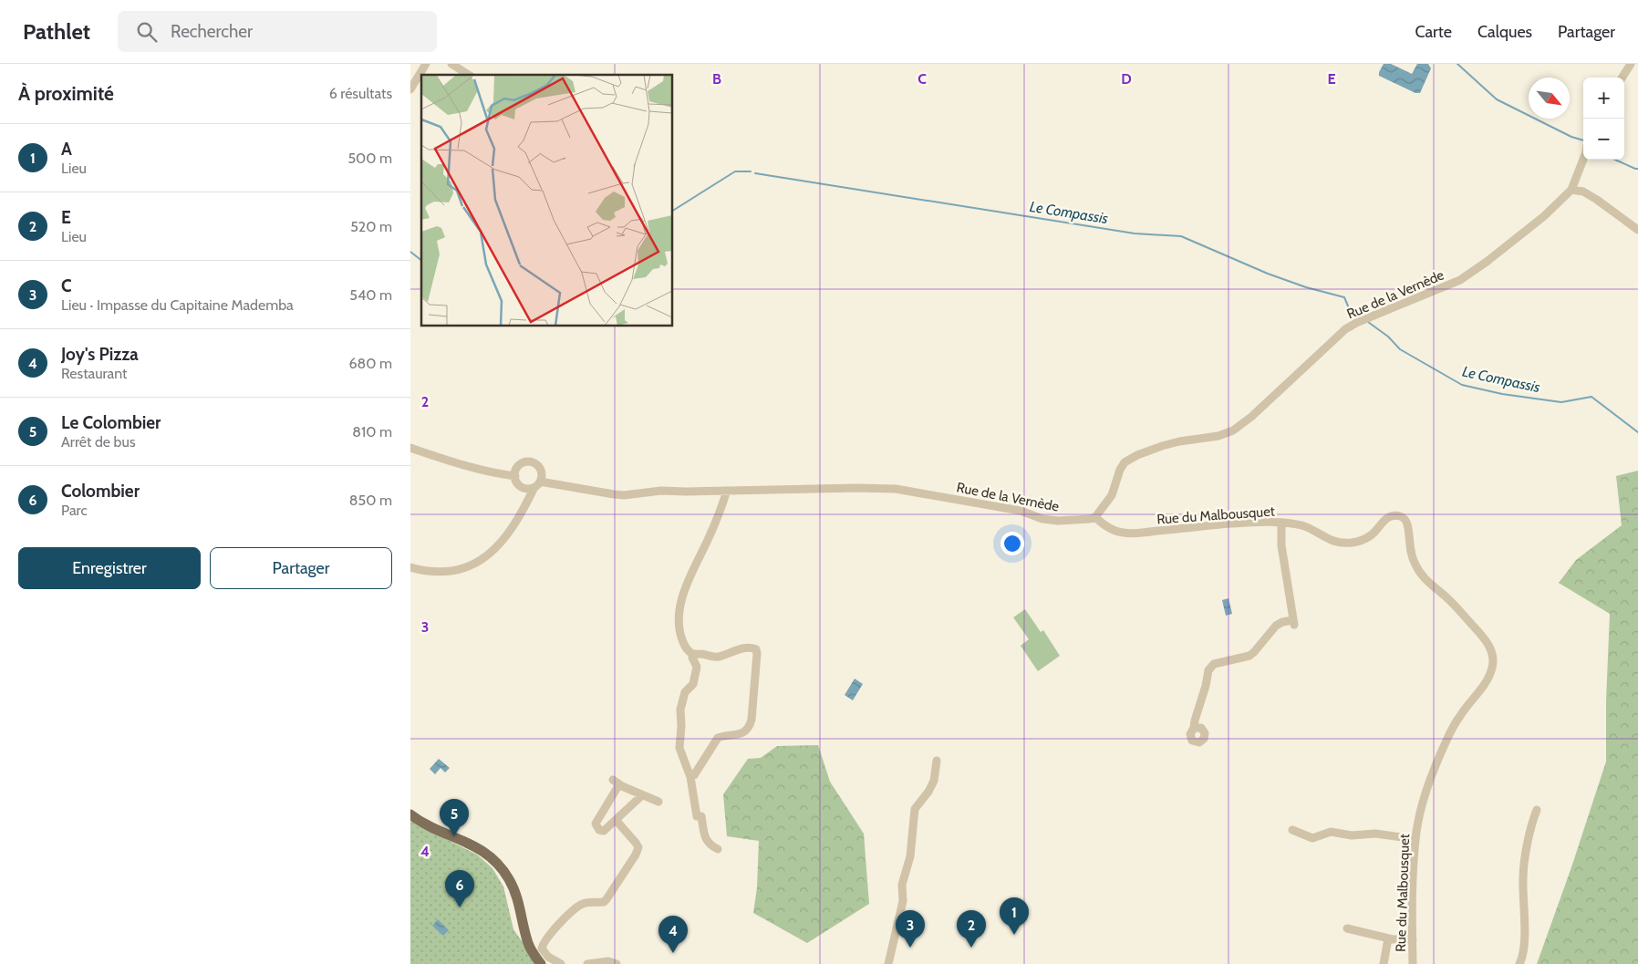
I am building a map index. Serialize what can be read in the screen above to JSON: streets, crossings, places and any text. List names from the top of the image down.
{
  "streets": {
    "street": ["Rue de la Vernède", "Rue du Malbousquet"]
  },
  "crossings": [
    ["Rue de la Vernède", "Rue du Malbousquet"]
  ],
  "water": ["Le Compassis"],
  "north": "bottom right",
  "page": {
    "header": "Pathlet",
    "search": "Rechercher",
    "nav": ["Carte", "Calques", "Partager"],
    "heading": ["À proximité", "6 résultats"],
    "map_buttons": ["+", "−"],
    "list": [
      {
        "mark": "1",
        "name": "A",
        "note": "Lieu",
        "value": "500 m"
      },
      {
        "mark": "2",
        "name": "E",
        "note": "Lieu",
        "value": "520 m"
      },
      {
        "mark": "3",
        "name": "C",
        "note": "Lieu · Impasse du Capitaine Mademba",
        "value": "540 m"
      },
      {
        "mark": "4",
        "name": "Joy's Pizza",
        "note": "Restaurant",
        "value": "680 m"
      },
      {
        "mark": "5",
        "name": "Le Colombier",
        "note": "Arrêt de bus",
        "value": "810 m"
      },
      {
        "mark": "6",
        "name": "Colombier",
        "note": "Parc",
        "value": "850 m"
      }
    ],
    "buttons": ["Enregistrer", "Partager"],
    "pins": [
      "5",
      "6",
      "1",
      "2",
      "3",
      "4"
    ]
  },
  "grid": {
    "columns": [
      "B",
      "C",
      "D",
      "E"
    ],
    "rows": ["2", "3", "4"]
  }
}
